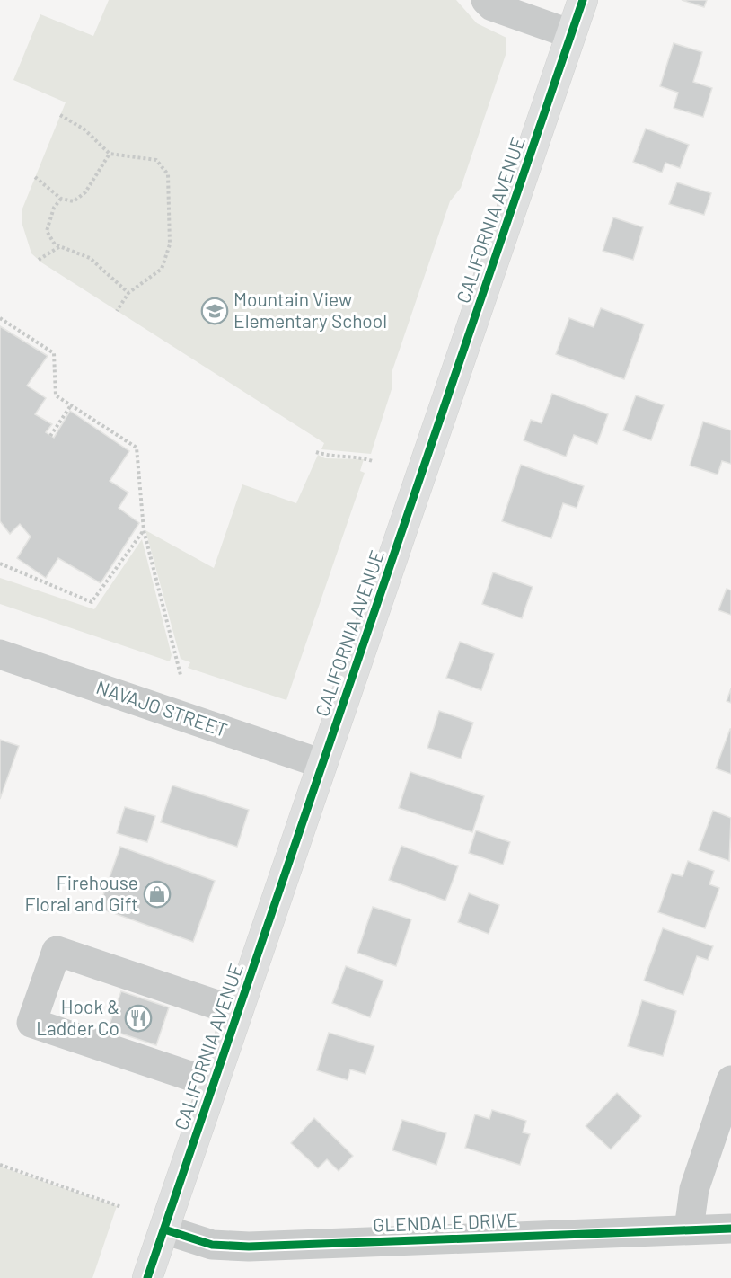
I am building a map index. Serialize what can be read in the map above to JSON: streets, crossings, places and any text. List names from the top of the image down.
{
  "streets": {
    "main road": ["CALIFORNIA AVENUE"],
    "street": ["NAVAJO STREET", "GLENDALE DRIVE"]
  },
  "crossings": [
    ["CALIFORNIA AVENUE", "NAVAJO STREET"],
    ["CALIFORNIA AVENUE", "GLENDALE DRIVE"]
  ],
  "places": {
    "school or university": ["Mountain View Elementary School"],
    "shop": ["Firehouse Floral and Gift"],
    "restaurant": ["Hook & Ladder Co"]
  }
}
